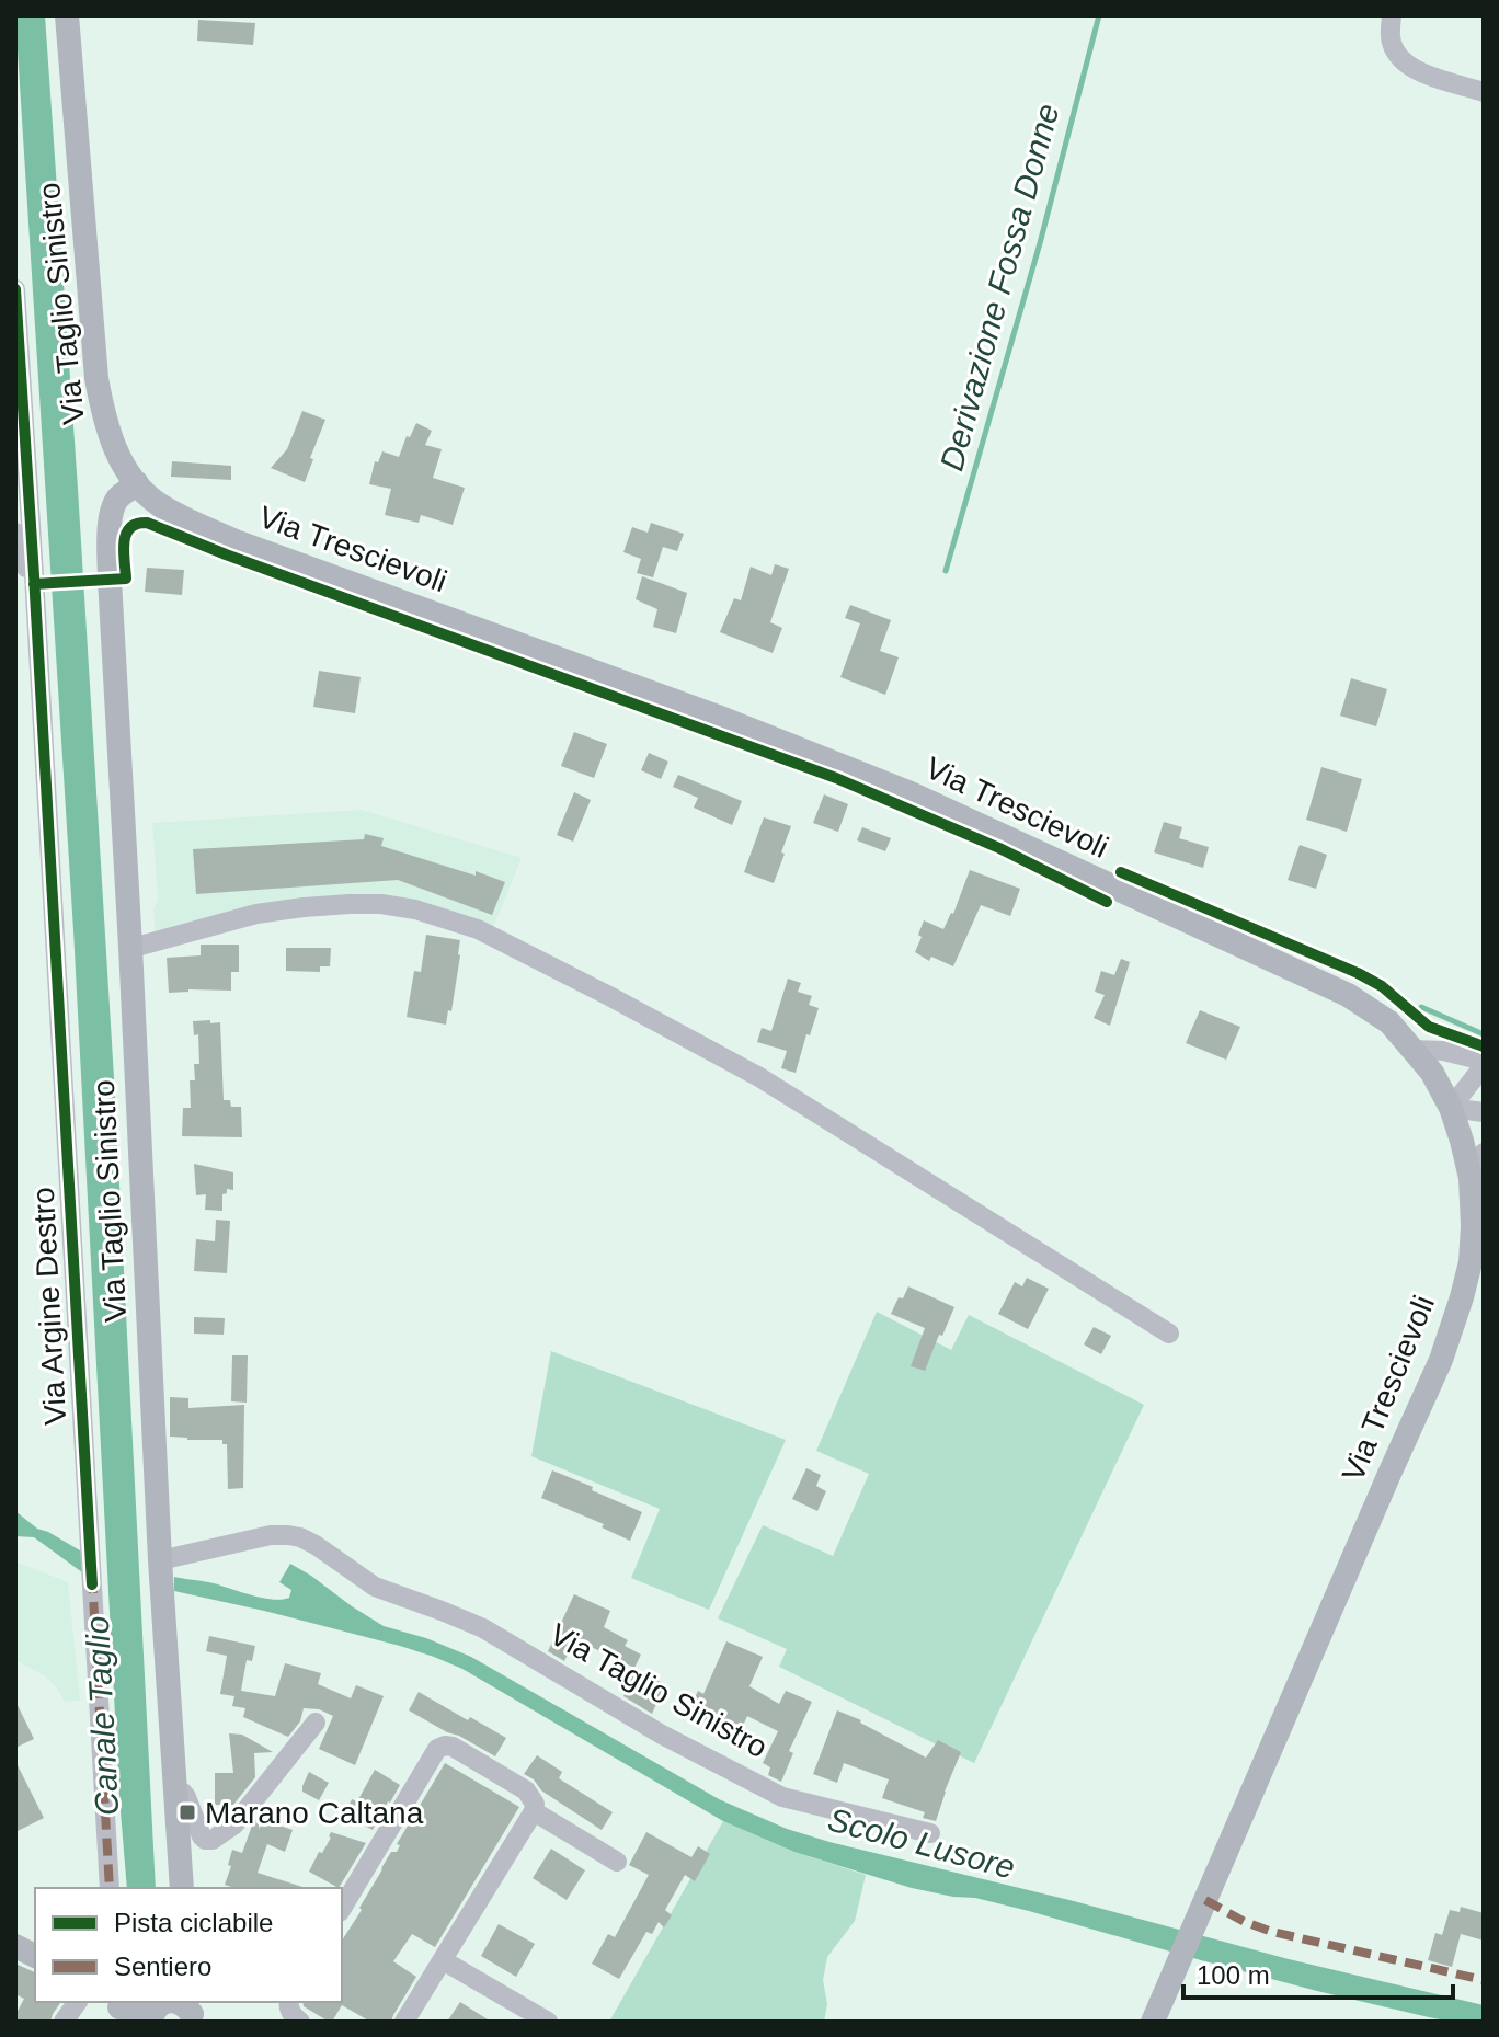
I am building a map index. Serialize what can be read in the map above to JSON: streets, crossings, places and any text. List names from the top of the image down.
{
  "streets": {
    "main road": ["Via Taglio Sinistro", "Via Trescievoli"],
    "street": ["Via Argine Destro"]
  },
  "crossings": [
    ["Via Taglio Sinistro", "Via Trescievoli"]
  ],
  "water": ["Derivazione Fossa Donne", "Canale Taglio", "Scolo Lusore"],
  "places": {
    "transit": ["Marano Caltana"]
  },
  "legend": ["Pista ciclabile", "Sentiero"],
  "scale_bar": "100 m"
}
